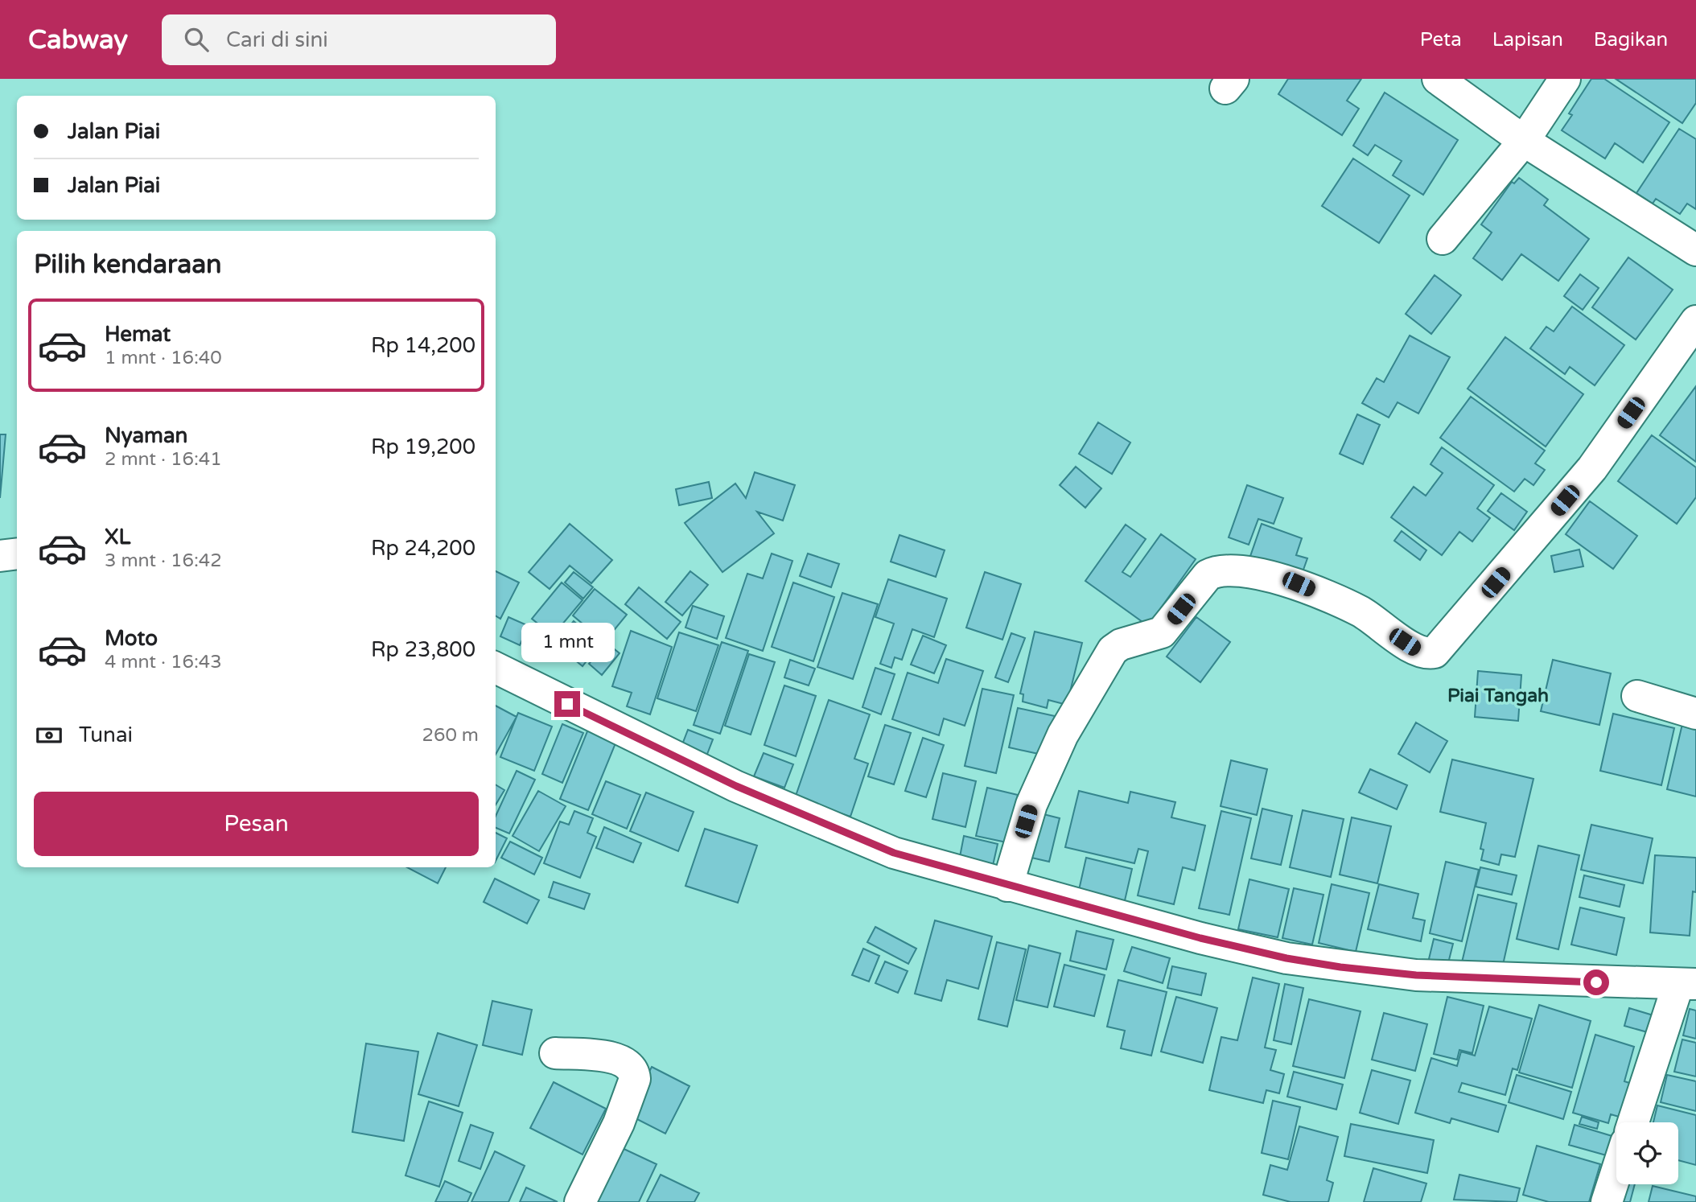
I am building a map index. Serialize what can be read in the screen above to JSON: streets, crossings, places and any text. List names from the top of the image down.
{
  "districts": ["Piai Tangah"],
  "page": {
    "header": "Cabway",
    "search": "Cari di sini",
    "nav": ["Peta", "Lapisan", "Bagikan"],
    "banner": ["Jalan Piai", "Jalan Piai"],
    "heading": "Pilih kendaraan",
    "list": [
      {
        "name": "Hemat",
        "note": "1 mnt · 16:40",
        "value": "Rp 14,200"
      },
      {
        "name": "Nyaman",
        "note": "2 mnt · 16:41",
        "value": "Rp 19,200"
      },
      {
        "name": "XL",
        "note": "3 mnt · 16:42",
        "value": "Rp 24,200"
      },
      {
        "name": "Moto",
        "note": "4 mnt · 16:43",
        "value": "Rp 23,800"
      }
    ],
    "bubble": "1 mnt",
    "pay": ["Tunai", "260 m"],
    "buttons": "Pesan"
  }
}
